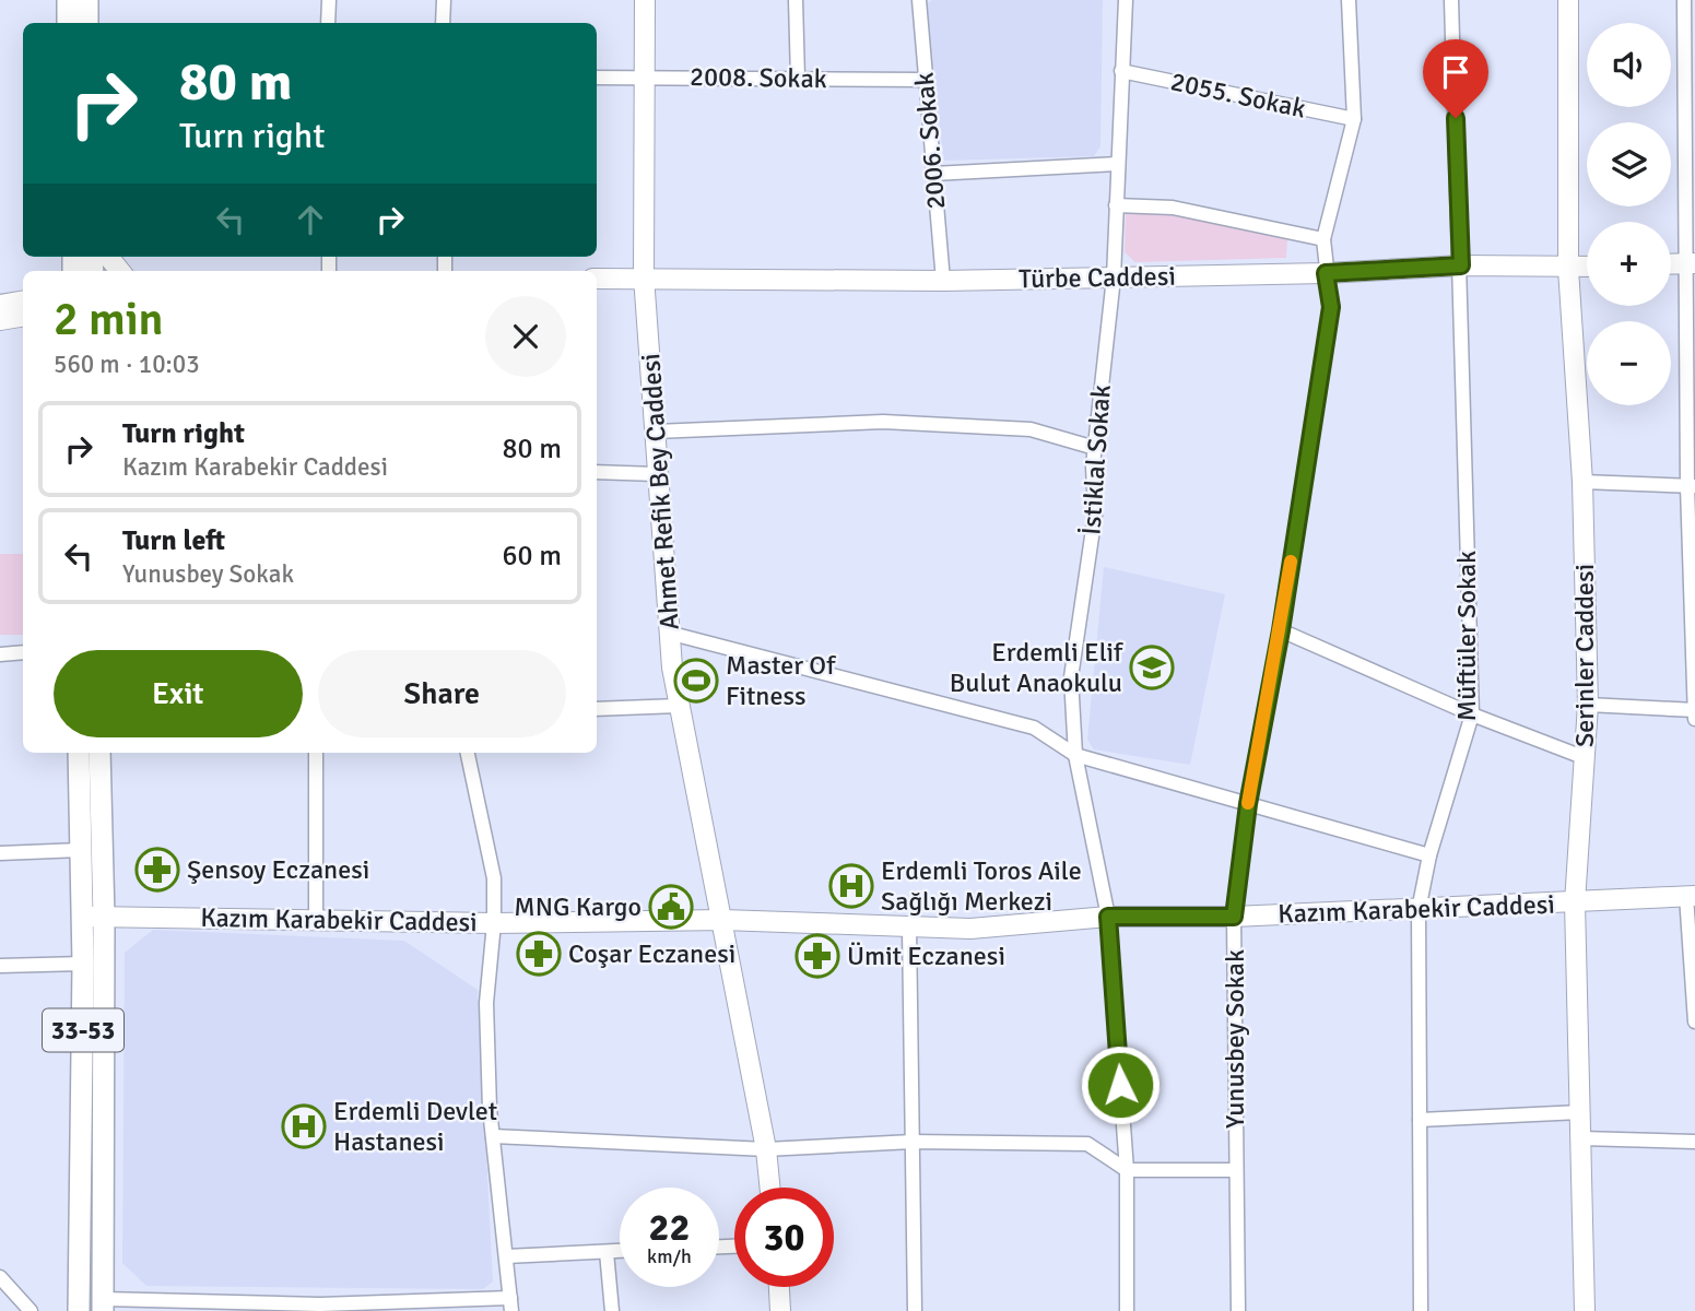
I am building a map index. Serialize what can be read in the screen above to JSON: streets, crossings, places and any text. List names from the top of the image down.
{
  "streets": {
    "main road": ["33-53"],
    "street": [
      "2008. Sokak",
      "2055. Sokak",
      "2006. Sokak",
      "Türbe Caddesi",
      "İstiklal Sokak",
      "Ahmet Refik Bey Caddesi",
      "Müftüler Sokak",
      "Serinler Caddesi",
      "Kazım Karabekir Caddesi",
      "Yunusbey Sokak"
    ]
  },
  "crossings": [
    ["2008. Sokak", "2006. Sokak"],
    ["2008. Sokak", "Ahmet Refik Bey Caddesi"],
    ["2055. Sokak", "İstiklal Sokak"],
    ["2055. Sokak", "Yunusbey Sokak"],
    ["2006. Sokak", "Türbe Caddesi"],
    ["Türbe Caddesi", "İstiklal Sokak"],
    ["Türbe Caddesi", "Ahmet Refik Bey Caddesi"],
    ["Türbe Caddesi", "Müftüler Sokak"],
    ["Türbe Caddesi", "Serinler Caddesi"],
    ["Türbe Caddesi", "Yunusbey Sokak"],
    ["İstiklal Sokak", "Kazım Karabekir Caddesi"],
    ["Ahmet Refik Bey Caddesi", "Kazım Karabekir Caddesi"],
    ["Müftüler Sokak", "Kazım Karabekir Caddesi"],
    ["Serinler Caddesi", "Kazım Karabekir Caddesi"],
    ["Kazım Karabekir Caddesi", "33-53"],
    ["Kazım Karabekir Caddesi", "Yunusbey Sokak"]
  ],
  "places": {
    "school or university": ["Erdemli Elif Bulut Anaokulu"],
    "sports": ["Master Of Fitness"],
    "pharmacy": ["Şensoy Eczanesi", "Coşar Eczanesi", "Ümit Eczanesi"],
    "hospital": ["Erdemli Toros Aile Sağlığı Merkezi", "Erdemli Devlet Hastanesi"],
    "public building": ["MNG Kargo"]
  },
  "page": {
    "map_buttons": ["+", "−"],
    "turn": ["80 m", "Turn right"],
    "heading": ["2 min", "560 m · 10:03"],
    "list": [
      {
        "name": "Turn right",
        "note": "Kazım Karabekir Caddesi",
        "value": "80 m"
      },
      {
        "name": "Turn left",
        "note": "Yunusbey Sokak",
        "value": "60 m"
      }
    ],
    "buttons": ["Exit", "Share"],
    "speed": "22 km/h",
    "limit": "30"
  }
}
